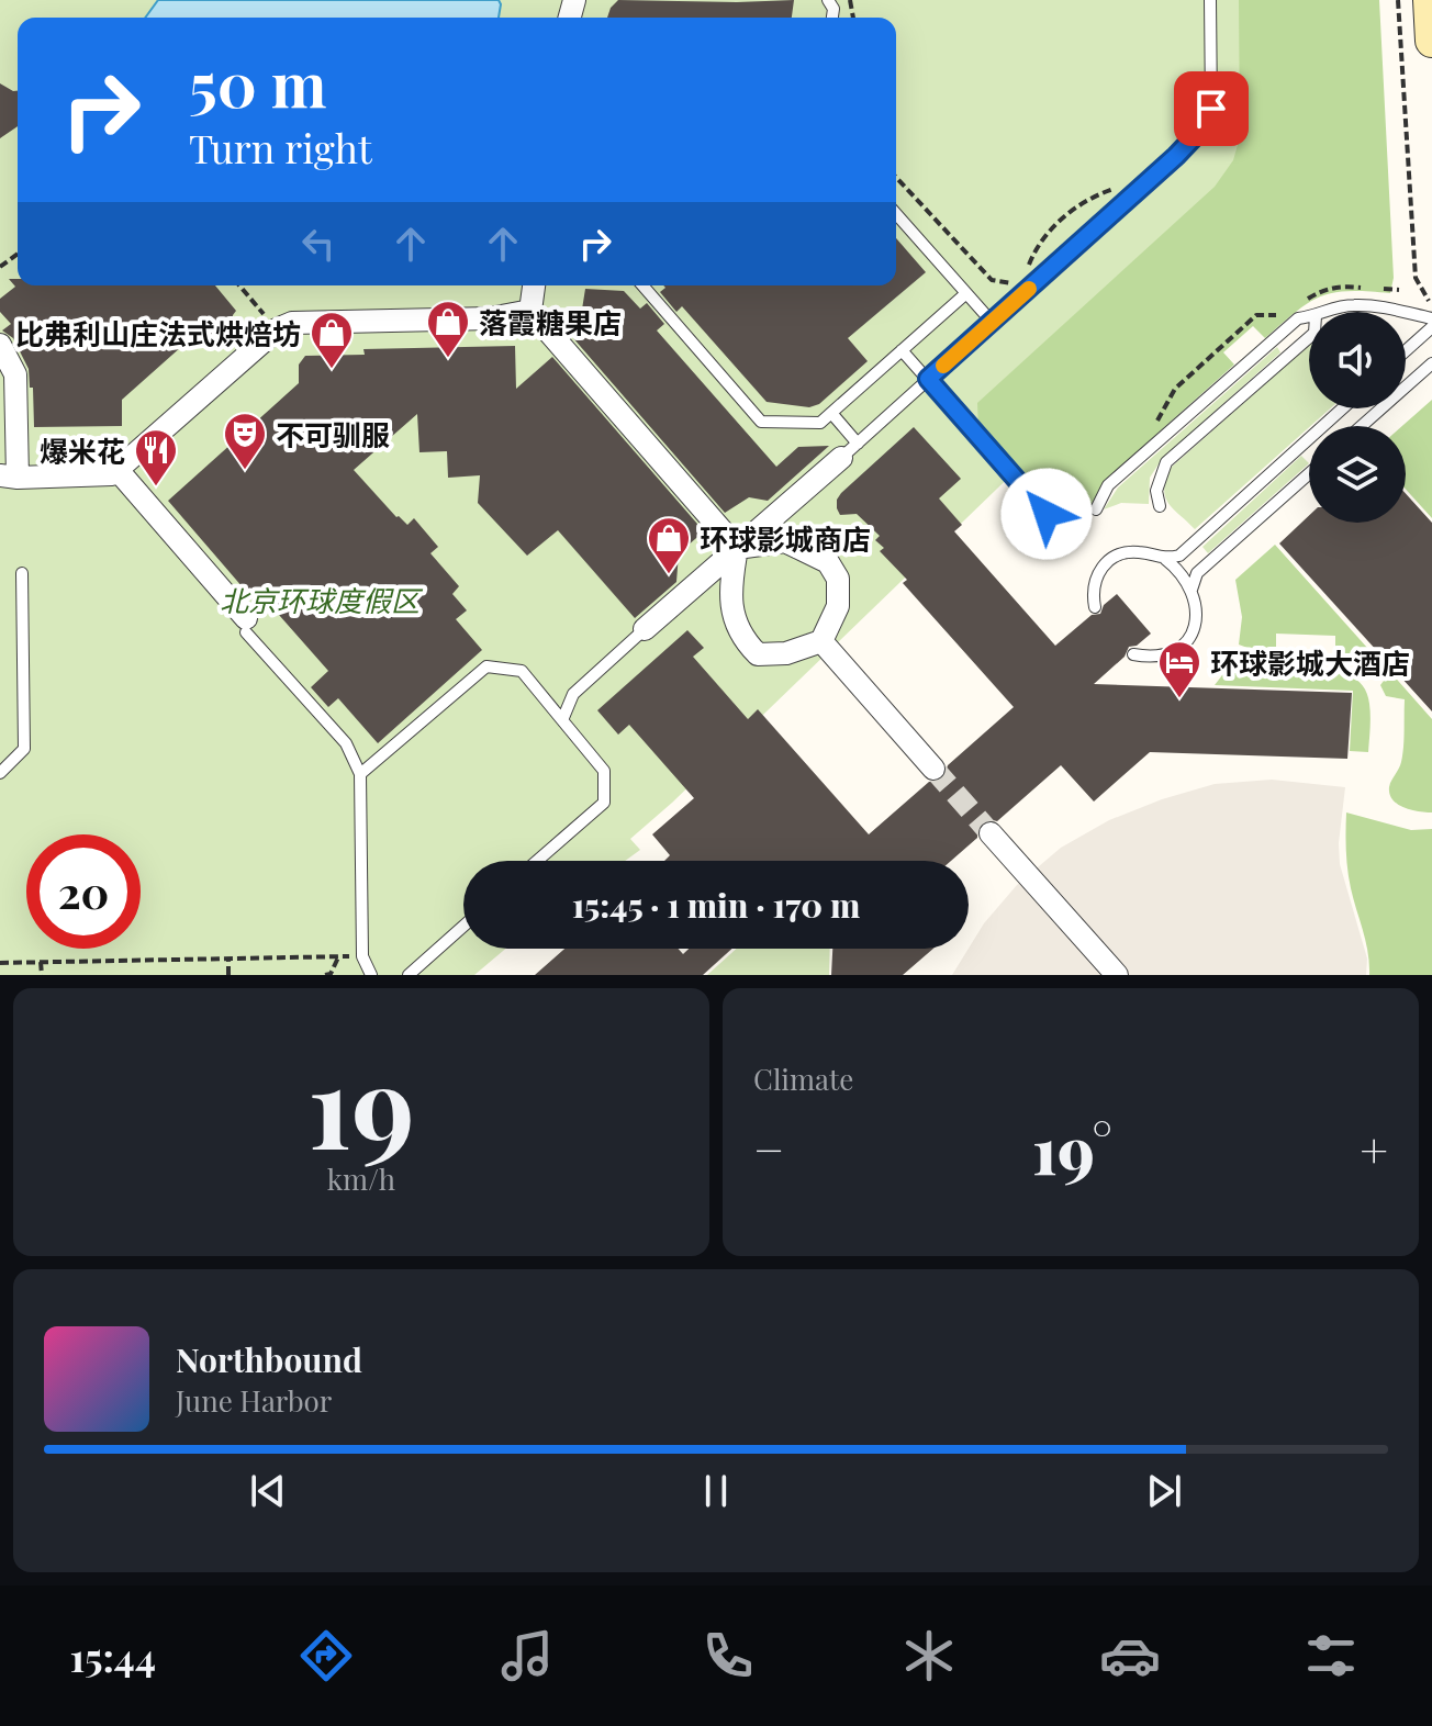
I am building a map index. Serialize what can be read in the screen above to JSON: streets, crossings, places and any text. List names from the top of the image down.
{
  "parks": ["北京环球度假区"],
  "places": {
    "shop": ["落霞糖果店", "比弗利山庄法式烘焙坊", "环球影城商店"],
    "theatre": ["不可驯服"],
    "restaurant": ["爆米花"],
    "hotel": ["环球影城大酒店"]
  },
  "page": {
    "turn": ["50 m", "Turn right"],
    "limit": "20",
    "trip": "15:45 · 1 min · 170 m",
    "tile": [
      ["19", "km/h"],
      "Climate"
    ],
    "heat": ["−", "19°", "+"],
    "song": ["Northbound", "June Harbor"],
    "tabs": "15:44"
  }
}
